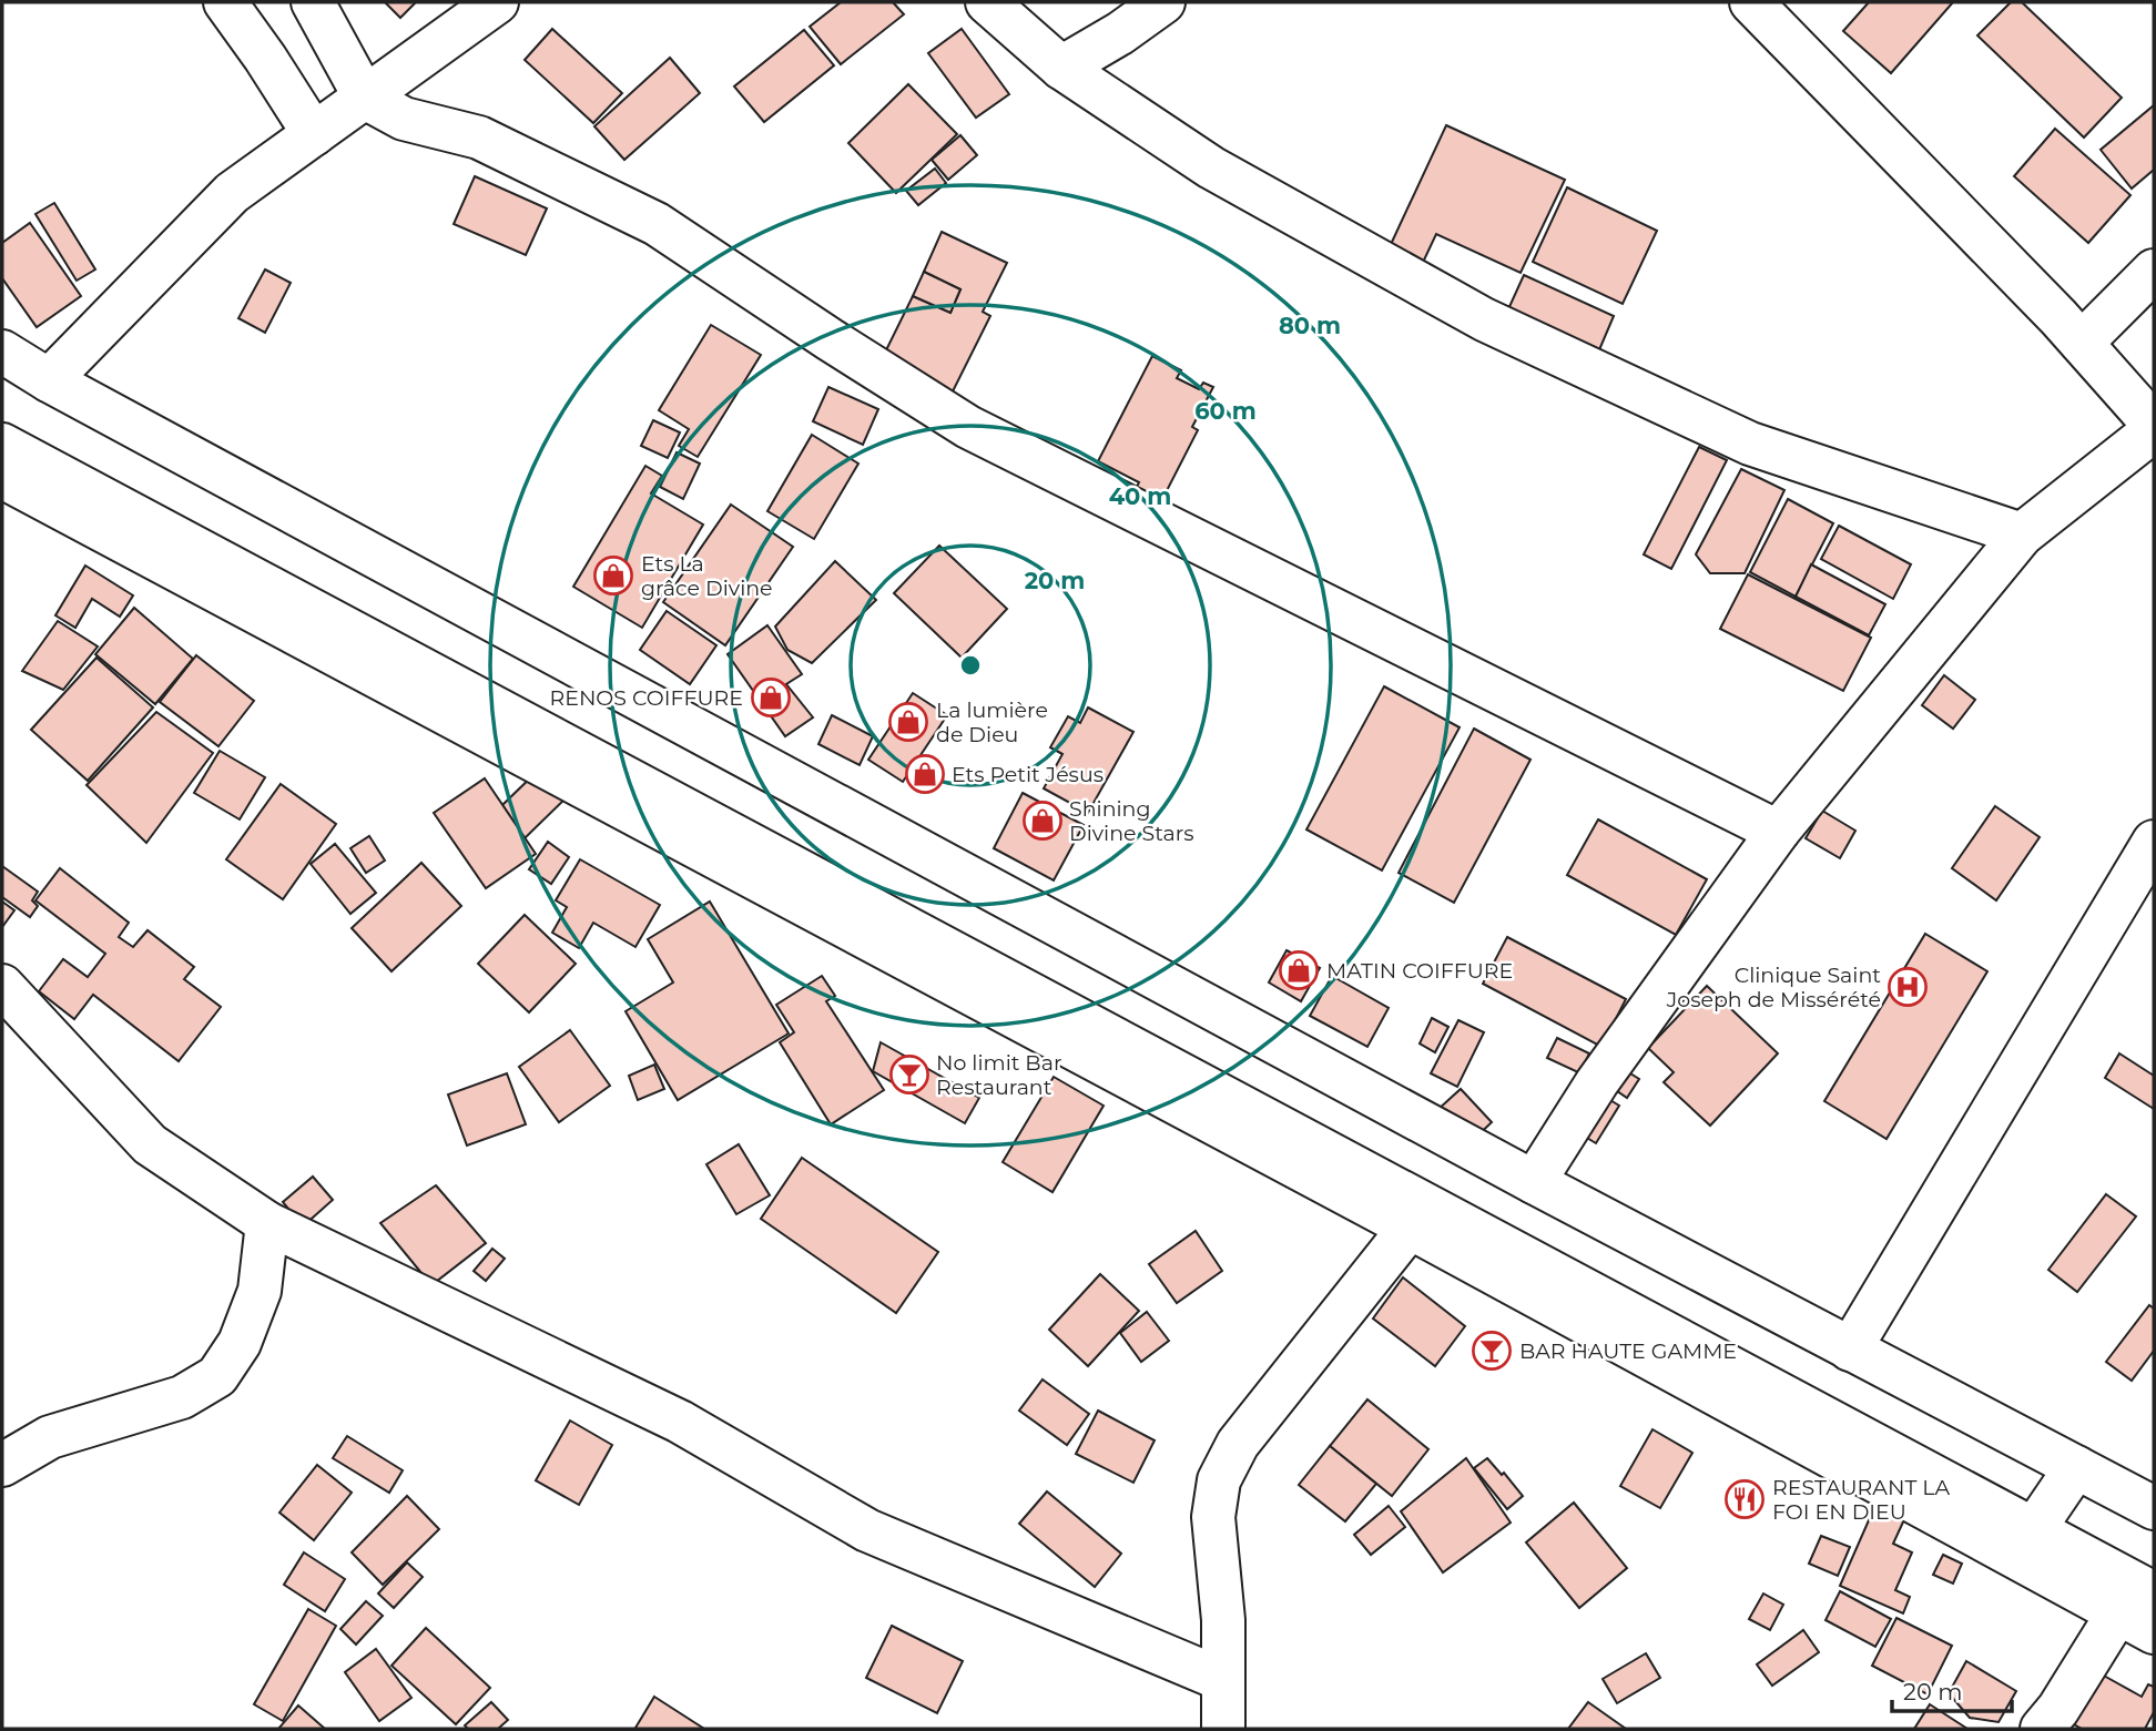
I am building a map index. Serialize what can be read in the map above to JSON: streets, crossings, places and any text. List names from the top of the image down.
{
  "places": {
    "shop": [
      "Ets La grâce Divine",
      "RENOS COIFFURE",
      "La lumière de Dieu",
      "Ets Petit Jésus",
      "Shining Divine Stars",
      "MATIN COIFFURE"
    ],
    "hospital": ["Clinique Saint Joseph de Missérété"],
    "bar": ["No limit Bar Restaurant", "BAR HAUTE GAMME"],
    "restaurant": ["RESTAURANT LA FOI EN DIEU"]
  },
  "scale_bar": "20 m",
  "rings": [
    "80 m",
    "60 m",
    "40 m",
    "20 m"
  ]
}
